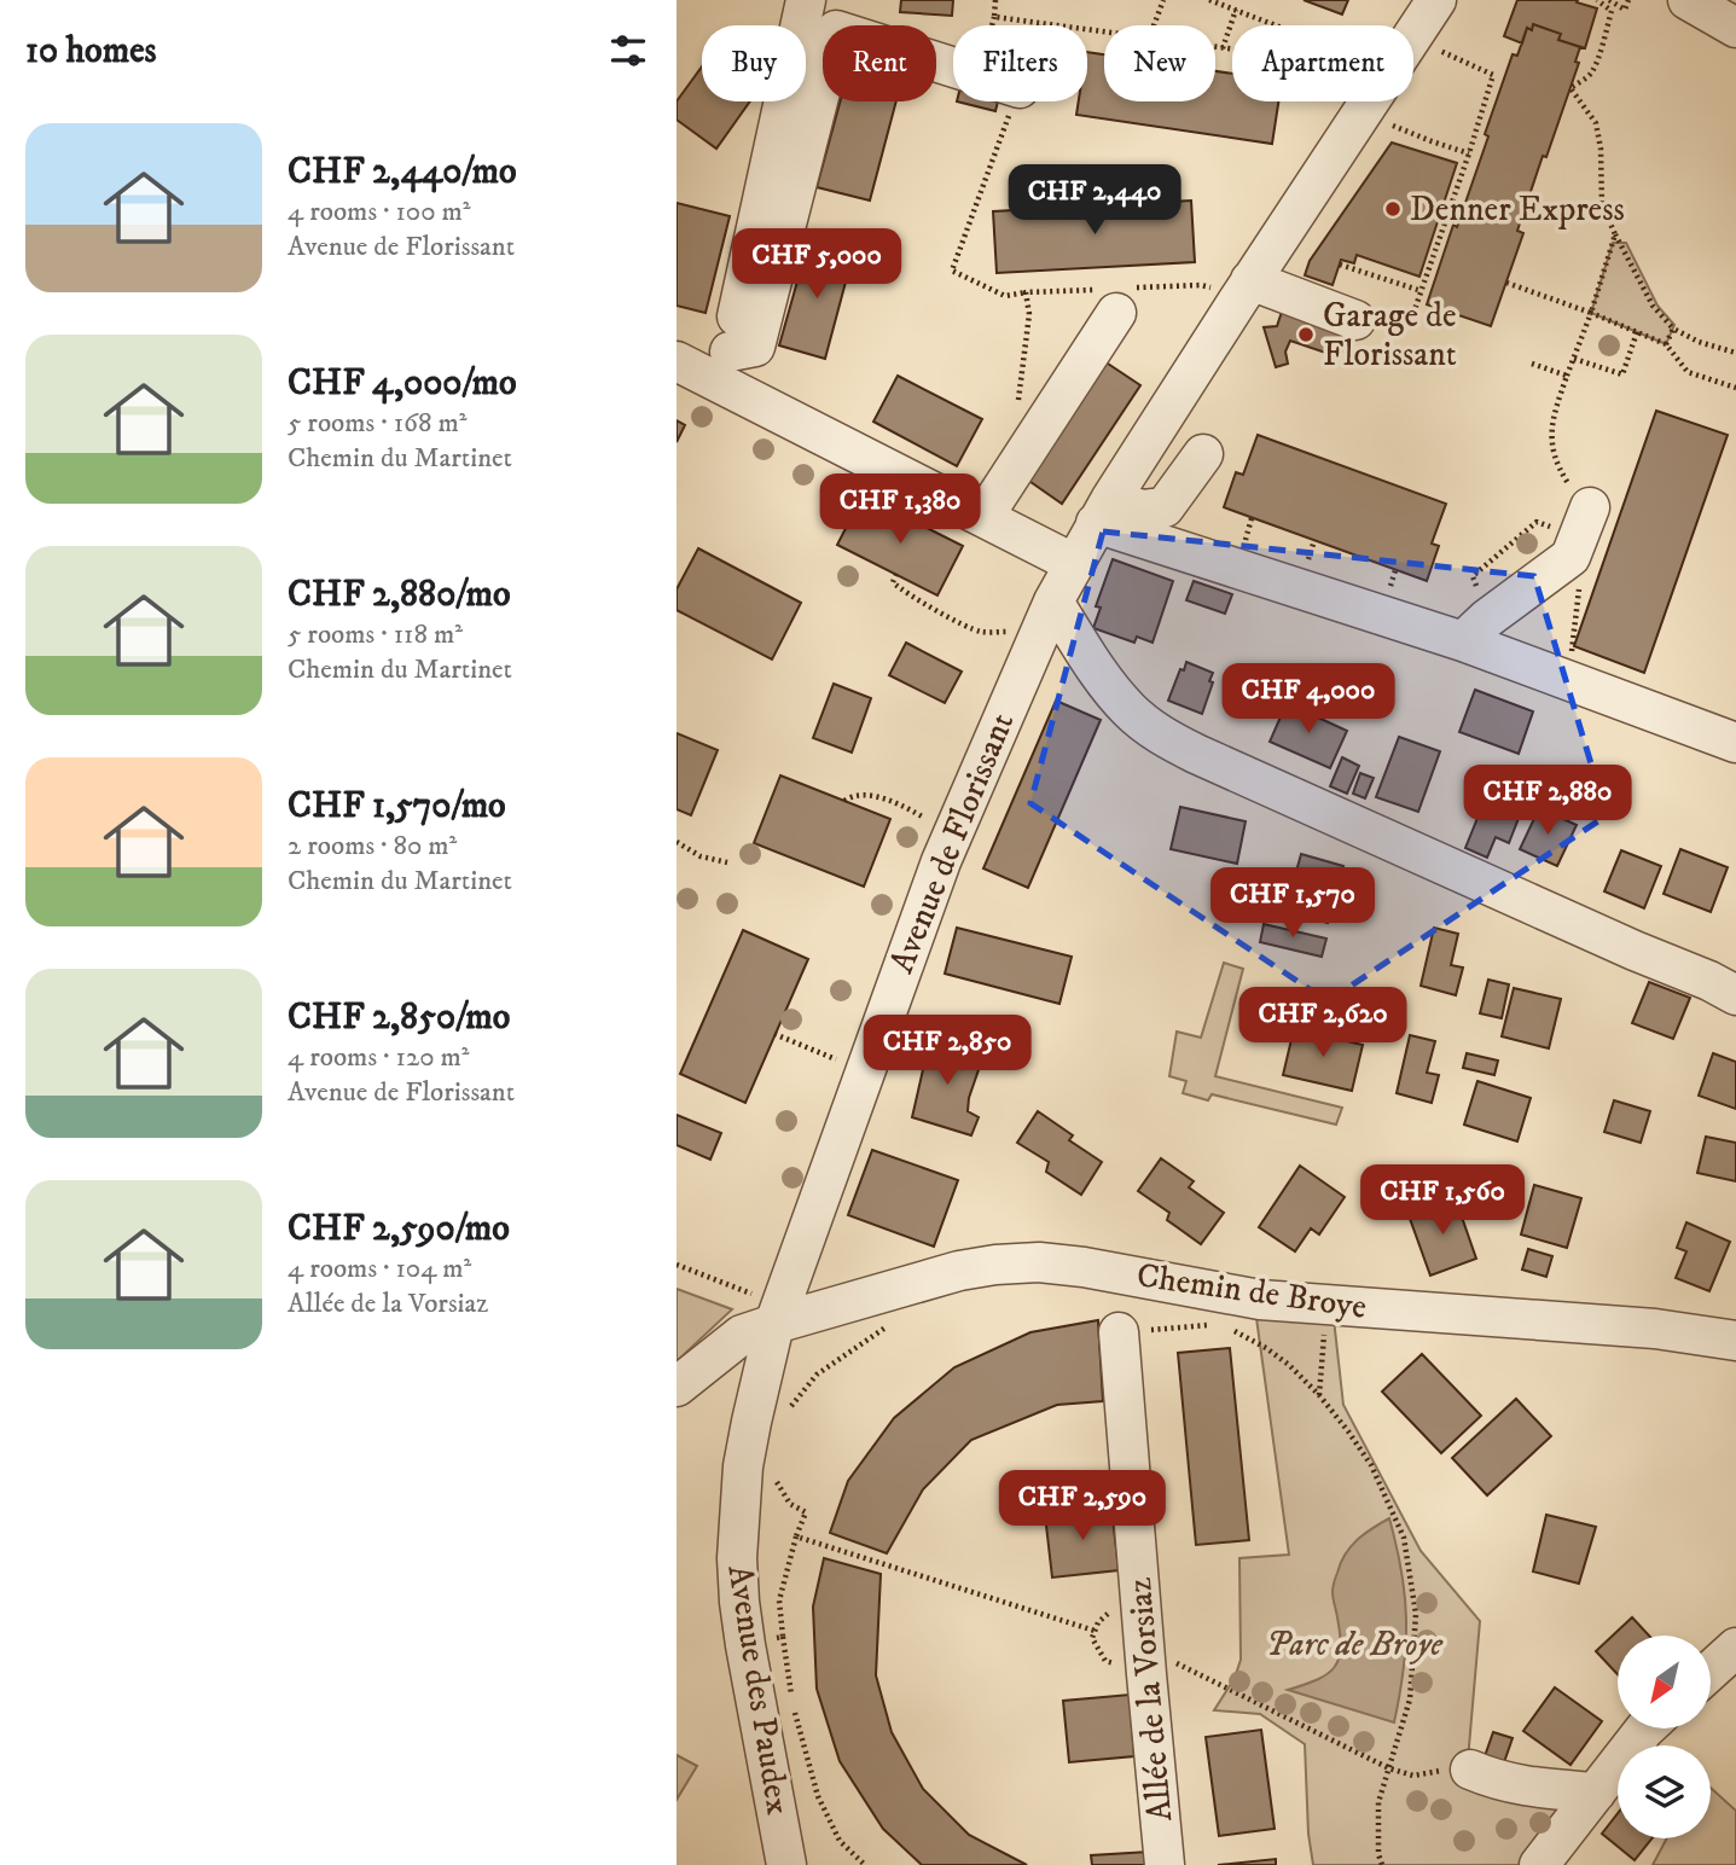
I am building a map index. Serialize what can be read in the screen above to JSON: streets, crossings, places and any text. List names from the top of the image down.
{
  "streets": {
    "street": [
      "Avenue de Florissant",
      "Chemin de Broye",
      "Avenue des Paudex",
      "Allée de la Vorsiaz"
    ]
  },
  "crossings": [
    ["Avenue de Florissant", "Chemin de Broye"],
    ["Avenue de Florissant", "Avenue des Paudex"]
  ],
  "parks": ["Parc de Broye"],
  "places": ["Denner Express", "Garage de Florissant"],
  "north": "bottom left",
  "page": {
    "heading": "10 homes",
    "chip": [
      "Buy",
      "Rent",
      "Filters",
      "New",
      "Apartment"
    ],
    "list": [
      {
        "name": "CHF 2,440/mo",
        "note": "4 rooms · 100 m² · Avenue de Florissant"
      },
      {
        "name": "CHF 4,000/mo",
        "note": "5 rooms · 168 m² · Chemin du Martinet"
      },
      {
        "name": "CHF 2,880/mo",
        "note": "5 rooms · 118 m² · Chemin du Martinet"
      },
      {
        "name": "CHF 1,570/mo",
        "note": "2 rooms · 80 m² · Chemin du Martinet"
      },
      {
        "name": "CHF 2,850/mo",
        "note": "4 rooms · 120 m² · Avenue de Florissant"
      },
      {
        "name": "CHF 2,590/mo",
        "note": "4 rooms · 104 m² · Allée de la Vorsiaz"
      }
    ],
    "price": [
      "CHF 2,440",
      "CHF 5,000",
      "CHF 1,380",
      "CHF 4,000",
      "CHF 2,880",
      "CHF 1,570",
      "CHF 2,620",
      "CHF 2,850",
      "CHF 1,560",
      "CHF 2,590"
    ]
  }
}
